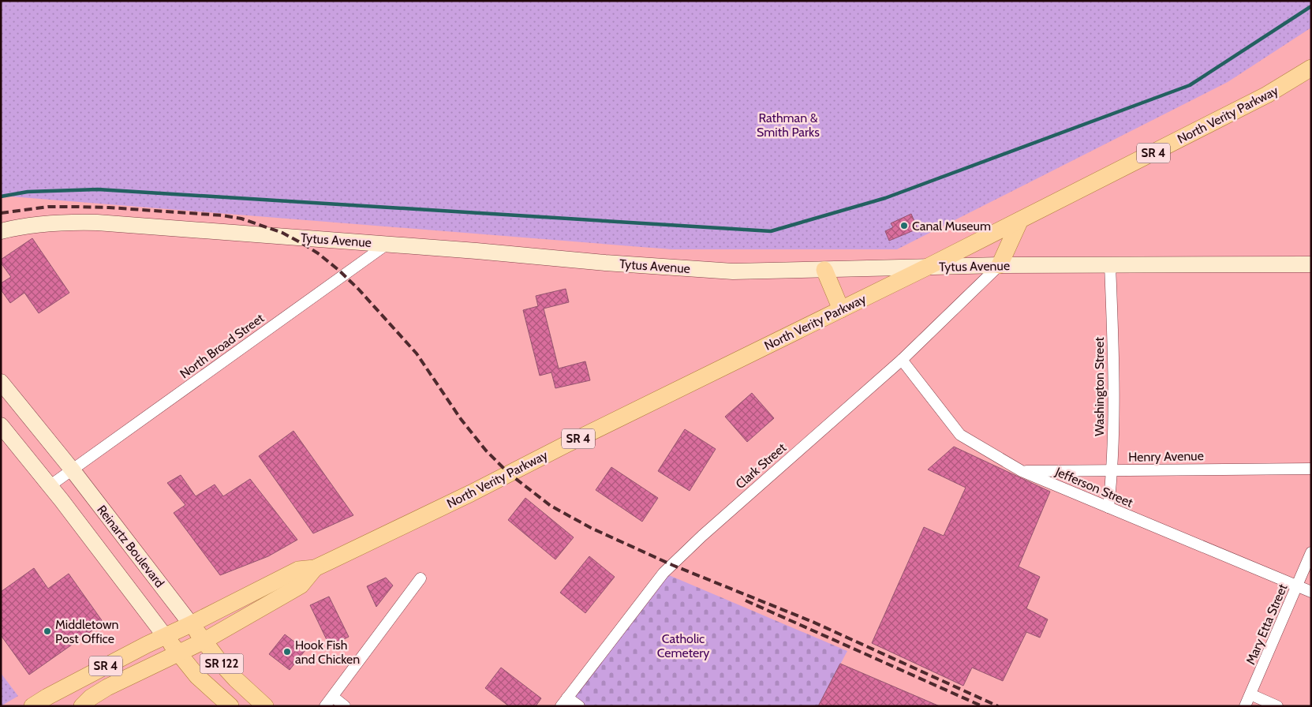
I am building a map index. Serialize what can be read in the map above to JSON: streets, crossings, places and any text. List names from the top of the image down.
{
  "streets": {
    "main road": [
      "North Verity Parkway",
      "SR 4",
      "Reinartz Boulevard",
      "SR 122"
    ],
    "street": [
      "Tytus Avenue",
      "North Broad Street",
      "Washington Street",
      "Henry Avenue",
      "Clark Street",
      "Jefferson Street",
      "Mary Etta Street"
    ]
  },
  "crossings": [
    ["North Verity Parkway", "SR 4"],
    ["North Verity Parkway", "Tytus Avenue"],
    ["North Verity Parkway", "Reinartz Boulevard"],
    ["SR 4", "Reinartz Boulevard"],
    ["Tytus Avenue", "North Broad Street"],
    ["Tytus Avenue", "Washington Street"],
    ["Tytus Avenue", "Clark Street"],
    ["North Broad Street", "Reinartz Boulevard"],
    ["Washington Street", "Henry Avenue"],
    ["Washington Street", "Jefferson Street"],
    ["Henry Avenue", "Jefferson Street"],
    ["Clark Street", "Jefferson Street"],
    ["Jefferson Street", "Mary Etta Street"]
  ],
  "parks": ["Rathman & Smith Parks", "Catholic Cemetery"],
  "places": ["Canal Museum", "Middletown Post Office", "Hook Fish and Chicken"]
}
